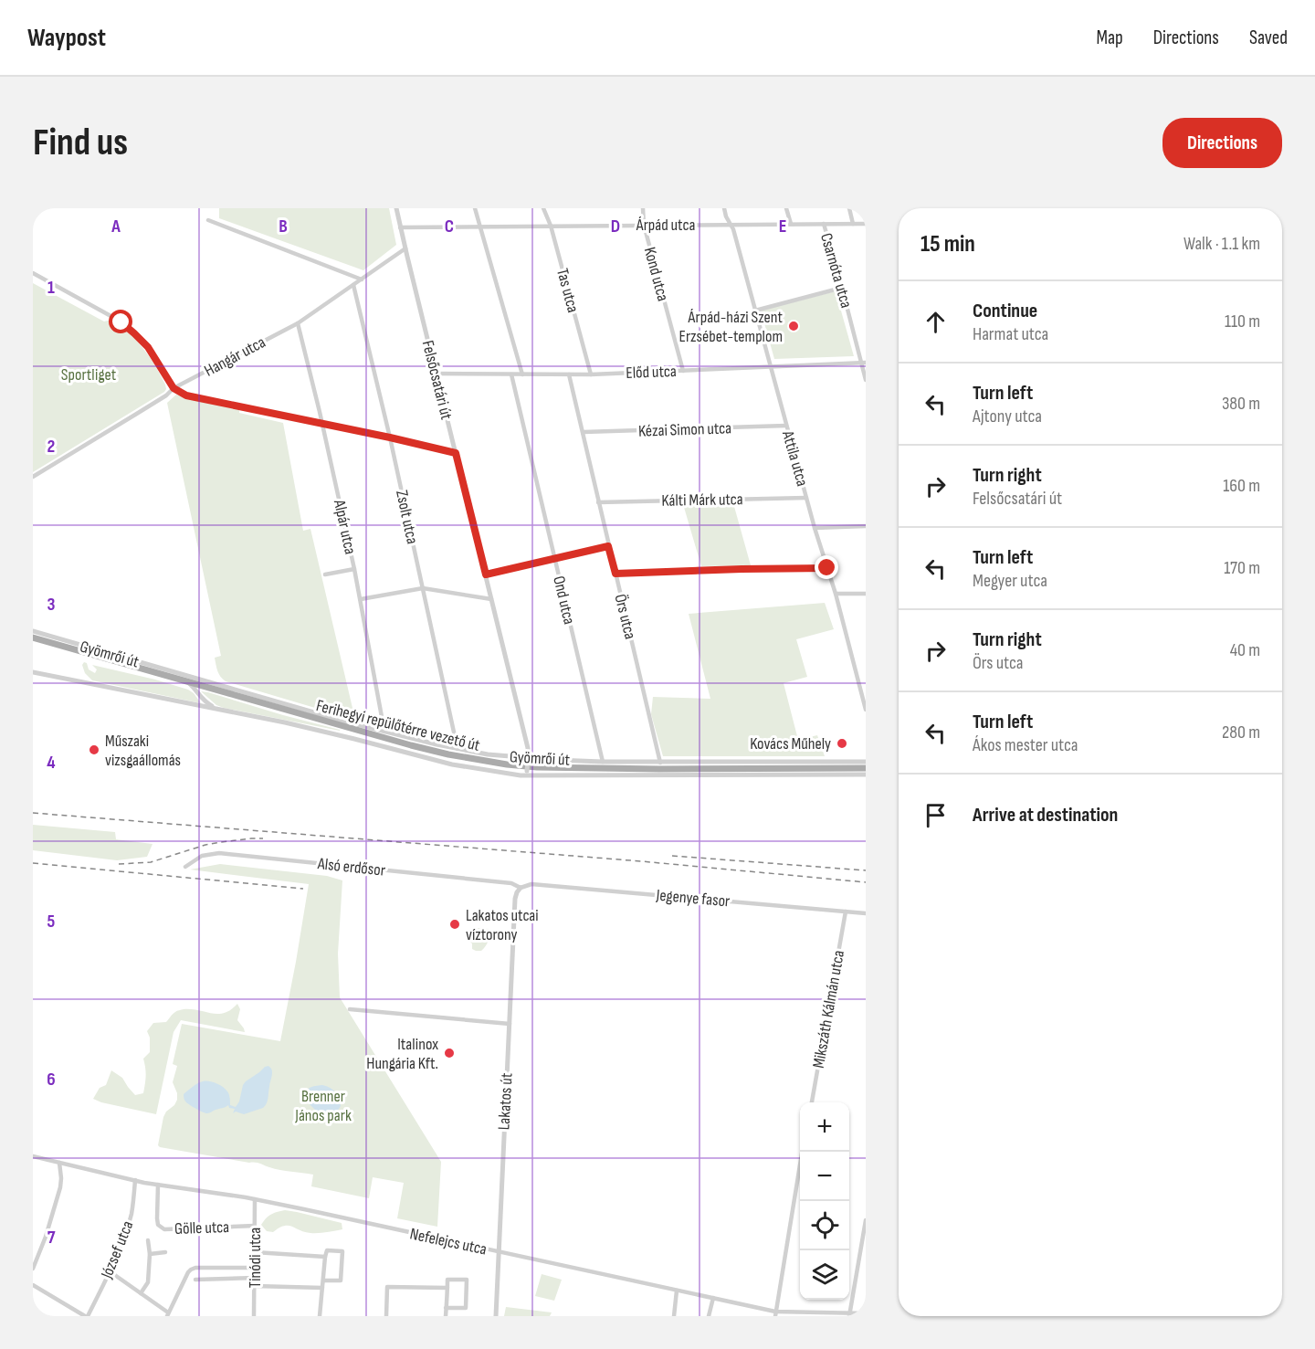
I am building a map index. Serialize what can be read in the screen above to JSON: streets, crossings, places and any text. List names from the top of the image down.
{
  "streets": {
    "main road": ["Ferihegyi repülőtérre vezető út"],
    "street": [
      "Árpád utca",
      "Csarnóta utca",
      "Kond utca",
      "Tas utca",
      "Hangár utca",
      "Előd utca",
      "Felsőcsatári út",
      "Kézai Simon utca",
      "Attila utca",
      "Kálti Márk utca",
      "Zsolt utca",
      "Alpár utca",
      "Ond utca",
      "Örs utca",
      "Gyömrői út",
      "Alsó erdősor",
      "Jegenye fasor",
      "Mikszáth Kálmán utca",
      "Lakatos út",
      "Gölle utca",
      "Nefelejcs utca",
      "József utca",
      "Tinódi utca"
    ]
  },
  "crossings": [
    ["Árpád utca", "Csarnóta utca"],
    ["Árpád utca", "Kond utca"],
    ["Árpád utca", "Tas utca"],
    ["Árpád utca", "Felsőcsatári út"],
    ["Árpád utca", "Attila utca"],
    ["Csarnóta utca", "Előd utca"],
    ["Kond utca", "Előd utca"],
    ["Tas utca", "Előd utca"],
    ["Hangár utca", "Felsőcsatári út"],
    ["Hangár utca", "Zsolt utca"],
    ["Hangár utca", "Alpár utca"],
    ["Előd utca", "Felsőcsatári út"],
    ["Előd utca", "Attila utca"],
    ["Előd utca", "Ond utca"],
    ["Előd utca", "Örs utca"],
    ["Felsőcsatári út", "Gyömrői út"],
    ["Kézai Simon utca", "Attila utca"],
    ["Kézai Simon utca", "Örs utca"],
    ["Attila utca", "Kálti Márk utca"],
    ["Kálti Márk utca", "Örs utca"],
    ["Zsolt utca", "Gyömrői út"],
    ["Alpár utca", "Gyömrői út"],
    ["Ond utca", "Gyömrői út"],
    ["Örs utca", "Gyömrői út"],
    ["Gyömrői út", "Ferihegyi repülőtérre vezető út"],
    ["Alsó erdősor", "Jegenye fasor"],
    ["Alsó erdősor", "Lakatos út"],
    ["Jegenye fasor", "Mikszáth Kálmán utca"],
    ["Jegenye fasor", "Lakatos út"],
    ["Lakatos út", "Nefelejcs utca"],
    ["Gölle utca", "Nefelejcs utca"],
    ["Gölle utca", "Tinódi utca"],
    ["Nefelejcs utca", "József utca"],
    ["Nefelejcs utca", "Tinódi utca"]
  ],
  "parks": ["Sportliget", "Brenner János park"],
  "places": [
    "Árpád-házi Szent Erzsébet-templom",
    "Kovács Műhely",
    "Műszaki vizsgaállomás",
    "Lakatos utcai víztorony",
    "Italinox Hungária Kft."
  ],
  "page": {
    "header": "Waypost",
    "nav": ["Map", "Directions", "Saved"],
    "buttons": "Directions",
    "title": "Find us",
    "heading": ["15 min", "Walk · 1.1 km"],
    "list": [
      ["Continue", "Harmat utca", "110 m"],
      ["Turn left", "Ajtony utca", "380 m"],
      ["Turn right", "Felsőcsatári út", "160 m"],
      ["Turn left", "Megyer utca", "170 m"],
      ["Turn right", "Örs utca", "40 m"],
      ["Turn left", "Ákos mester utca", "280 m"],
      "Arrive at destination"
    ],
    "map_buttons": ["+", "−"]
  },
  "grid": {
    "columns": [
      "A",
      "B",
      "C",
      "D",
      "E"
    ],
    "rows": [
      "1",
      "2",
      "3",
      "4",
      "5",
      "6",
      "7"
    ]
  }
}
